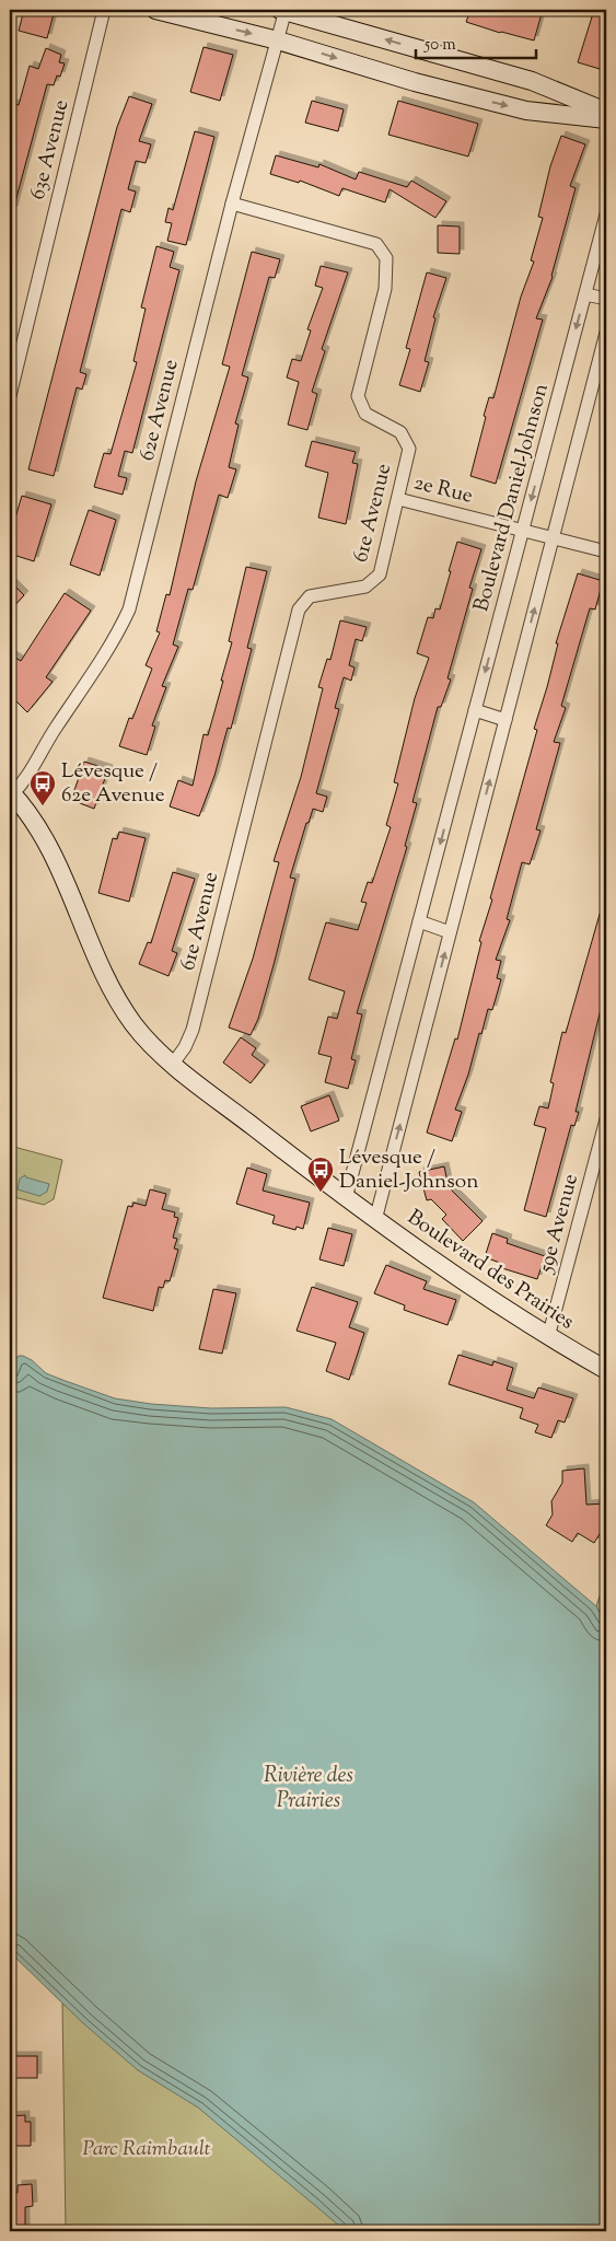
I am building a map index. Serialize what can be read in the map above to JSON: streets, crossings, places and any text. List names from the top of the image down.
{
  "streets": {
    "street": [
      "63e Avenue",
      "62e Avenue",
      "2e Rue",
      "Boulevard Daniel-Johnson",
      "61e Avenue",
      "59e Avenue",
      "Boulevard des Prairies"
    ]
  },
  "crossings": [
    ["62e Avenue", "61e Avenue"],
    ["62e Avenue", "Boulevard des Prairies"],
    ["2e Rue", "Boulevard Daniel-Johnson"],
    ["2e Rue", "61e Avenue"],
    ["Boulevard Daniel-Johnson", "Boulevard des Prairies"],
    ["61e Avenue", "Boulevard des Prairies"],
    ["59e Avenue", "Boulevard des Prairies"]
  ],
  "water": ["Rivière des Prairies"],
  "parks": ["Parc Raimbault"],
  "places": {
    "bus stop": ["Lévesque / 62e Avenue", "Lévesque / Daniel-Johnson"]
  },
  "scale_bar": "50 m"
}
